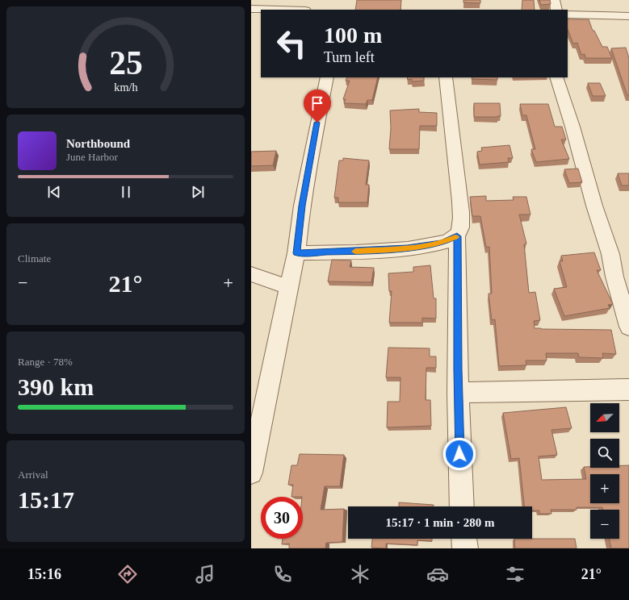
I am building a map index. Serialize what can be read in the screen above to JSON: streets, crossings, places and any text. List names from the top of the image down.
{
  "north": "bottom left",
  "page": {
    "turn": ["100 m", "Turn left"],
    "song": ["Northbound", "June Harbor"],
    "tile": [
      "Climate",
      ["Range · 78%", "390 km"],
      ["Arrival", "15:17"]
    ],
    "heat": ["−", "21°", "+"],
    "map_buttons": ["+", "−"],
    "limit": "30",
    "trip": "15:17 · 1 min · 280 m",
    "tabs": ["15:16", "21°"],
    "gauge": ["25", "km/h"]
  }
}
